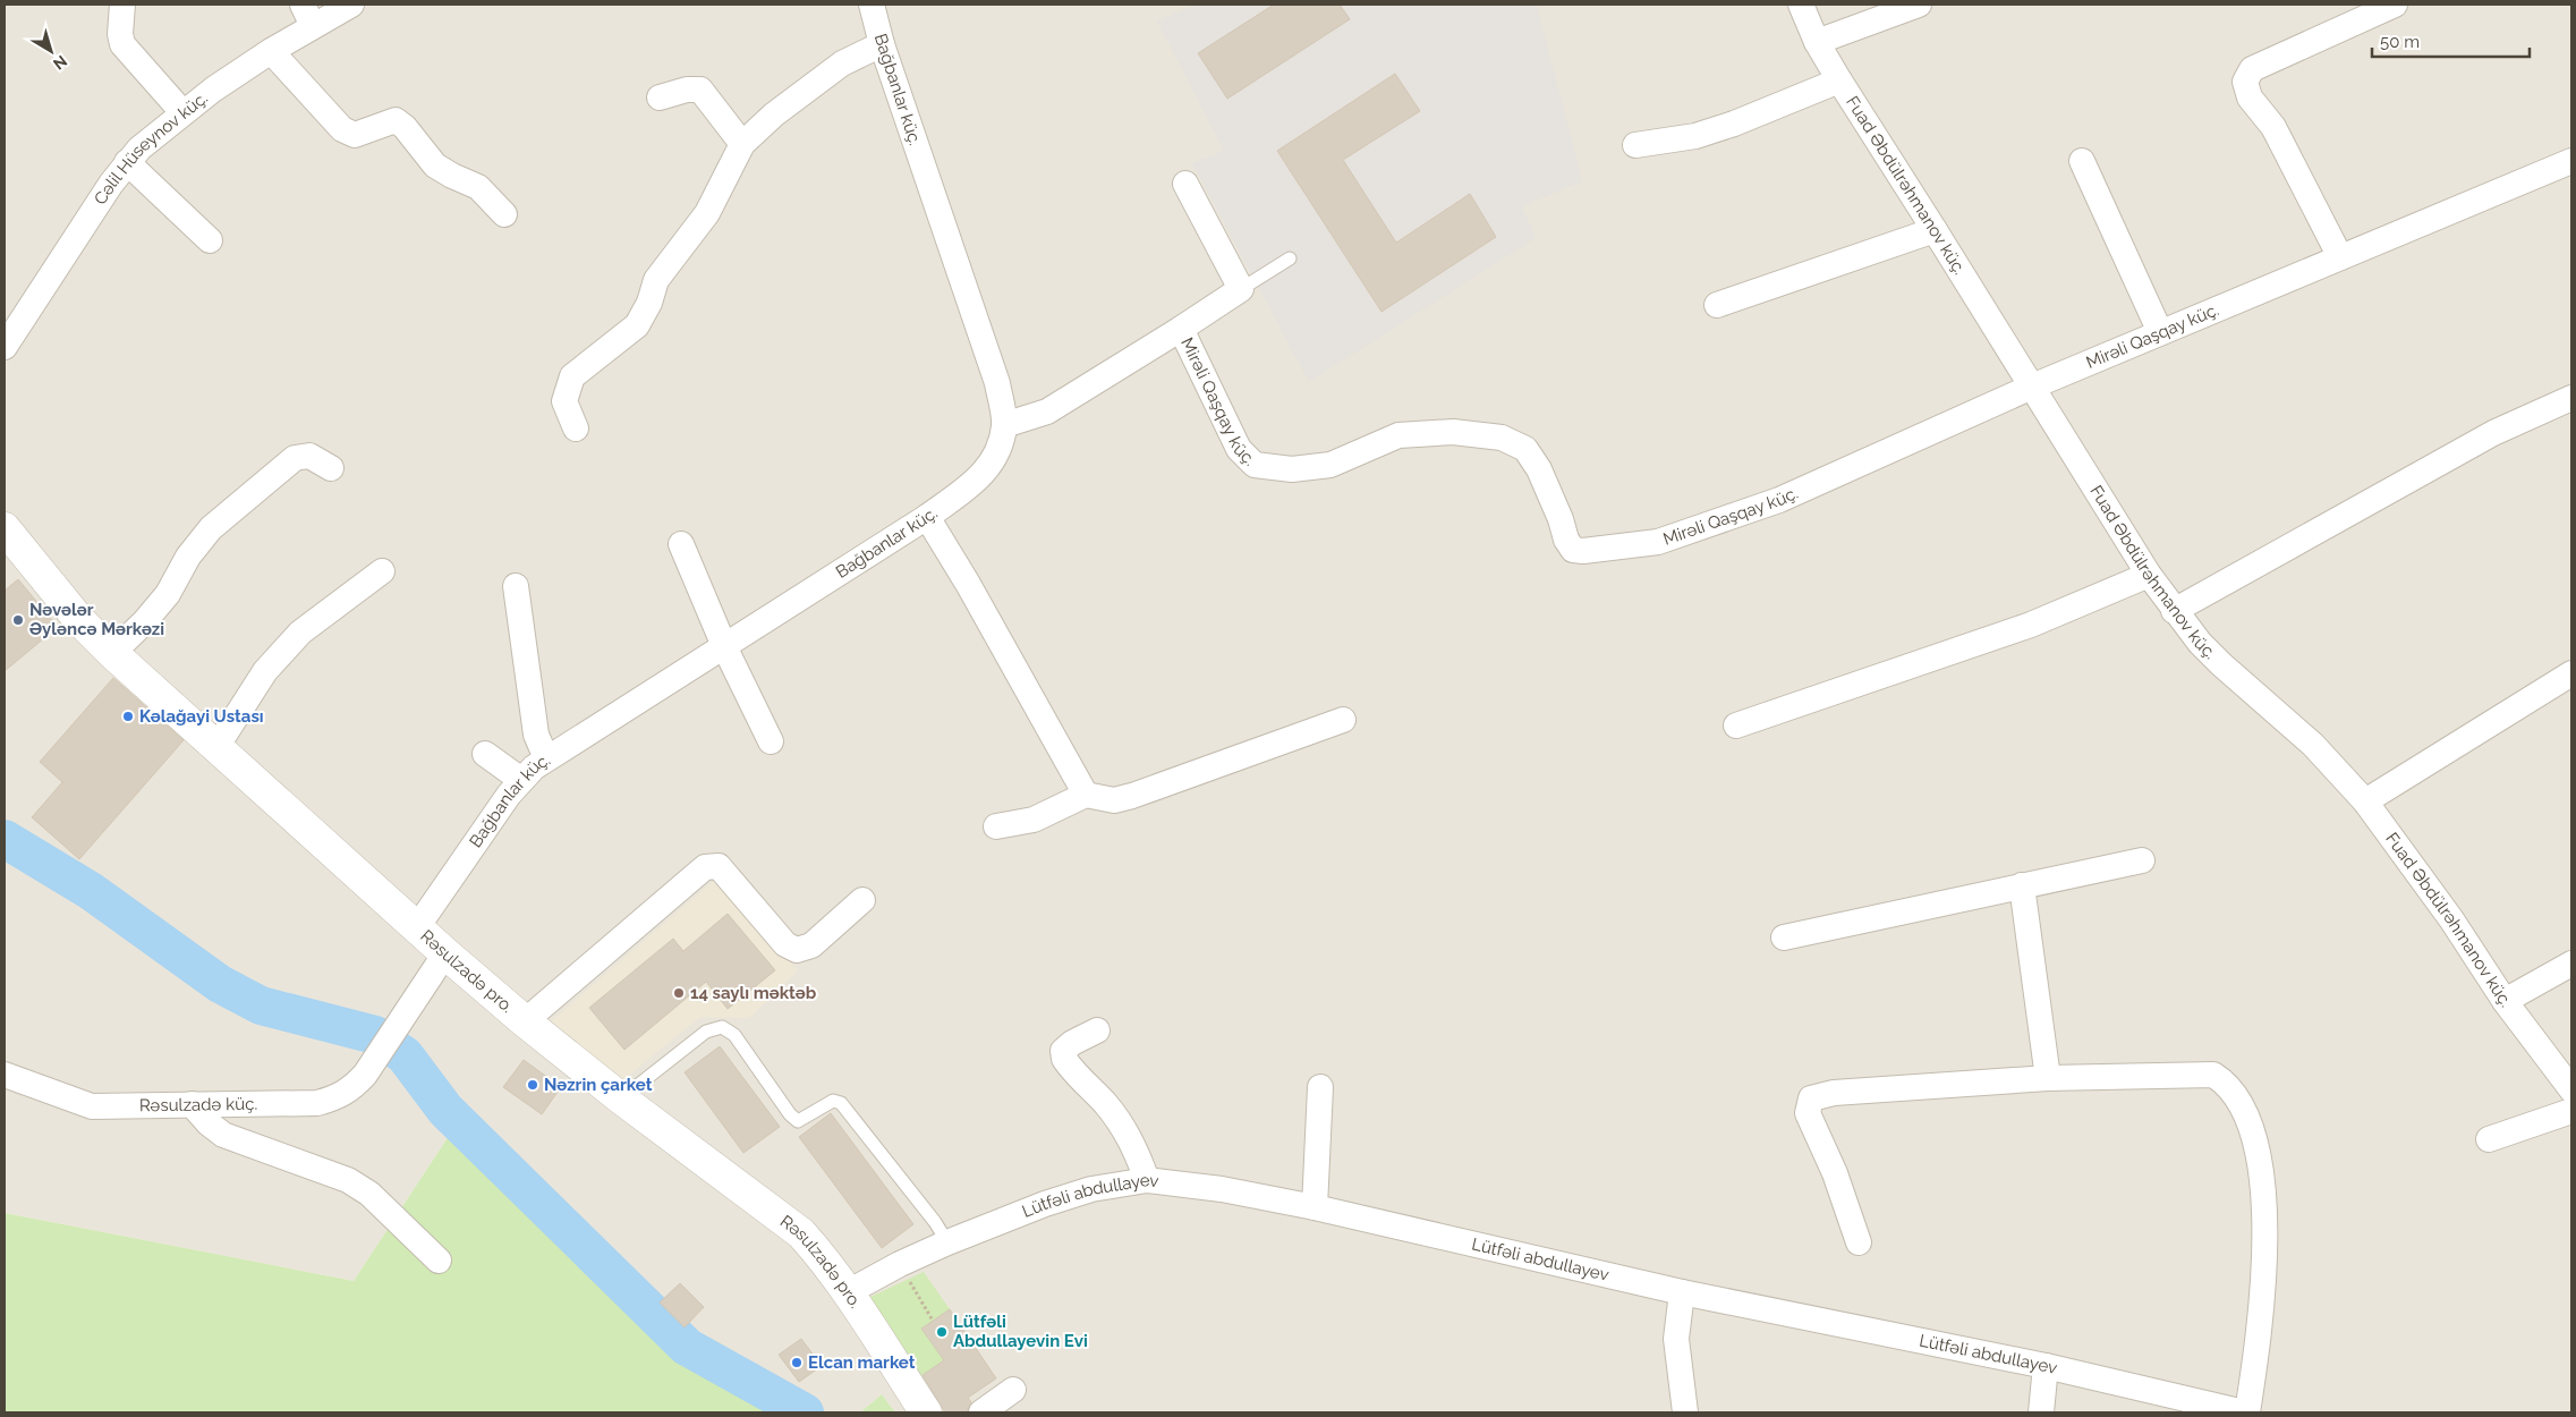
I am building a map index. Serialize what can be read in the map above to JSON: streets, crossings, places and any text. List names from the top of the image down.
{
  "streets": {
    "street": [
      "Bağbanlar küç.",
      "Cəlil Hüseynov küç.",
      "Fuad Əbdülrəhmanov küç.",
      "Mirəli Qaşqay küç.",
      "Rəsulzadə pro.",
      "Rəsulzadə küç.",
      "Lütfəli abdullayev"
    ]
  },
  "crossings": [
    ["Bağbanlar küç.", "Mirəli Qaşqay küç."],
    ["Bağbanlar küç.", "Rəsulzadə pro."],
    ["Fuad Əbdülrəhmanov küç.", "Mirəli Qaşqay küç."],
    ["Rəsulzadə pro.", "Rəsulzadə küç."],
    ["Rəsulzadə pro.", "Lütfəli abdullayev"]
  ],
  "places": [
    "Nəvələr Əyləncə Mərkəzi",
    "Kəlağayi Ustası",
    "14 saylı məktəb",
    "Nəzrin çarket",
    "Lütfəli Abdullayevin Evi",
    "Elcan market"
  ],
  "scale_bar": "50 m",
  "north": "bottom right"
}
